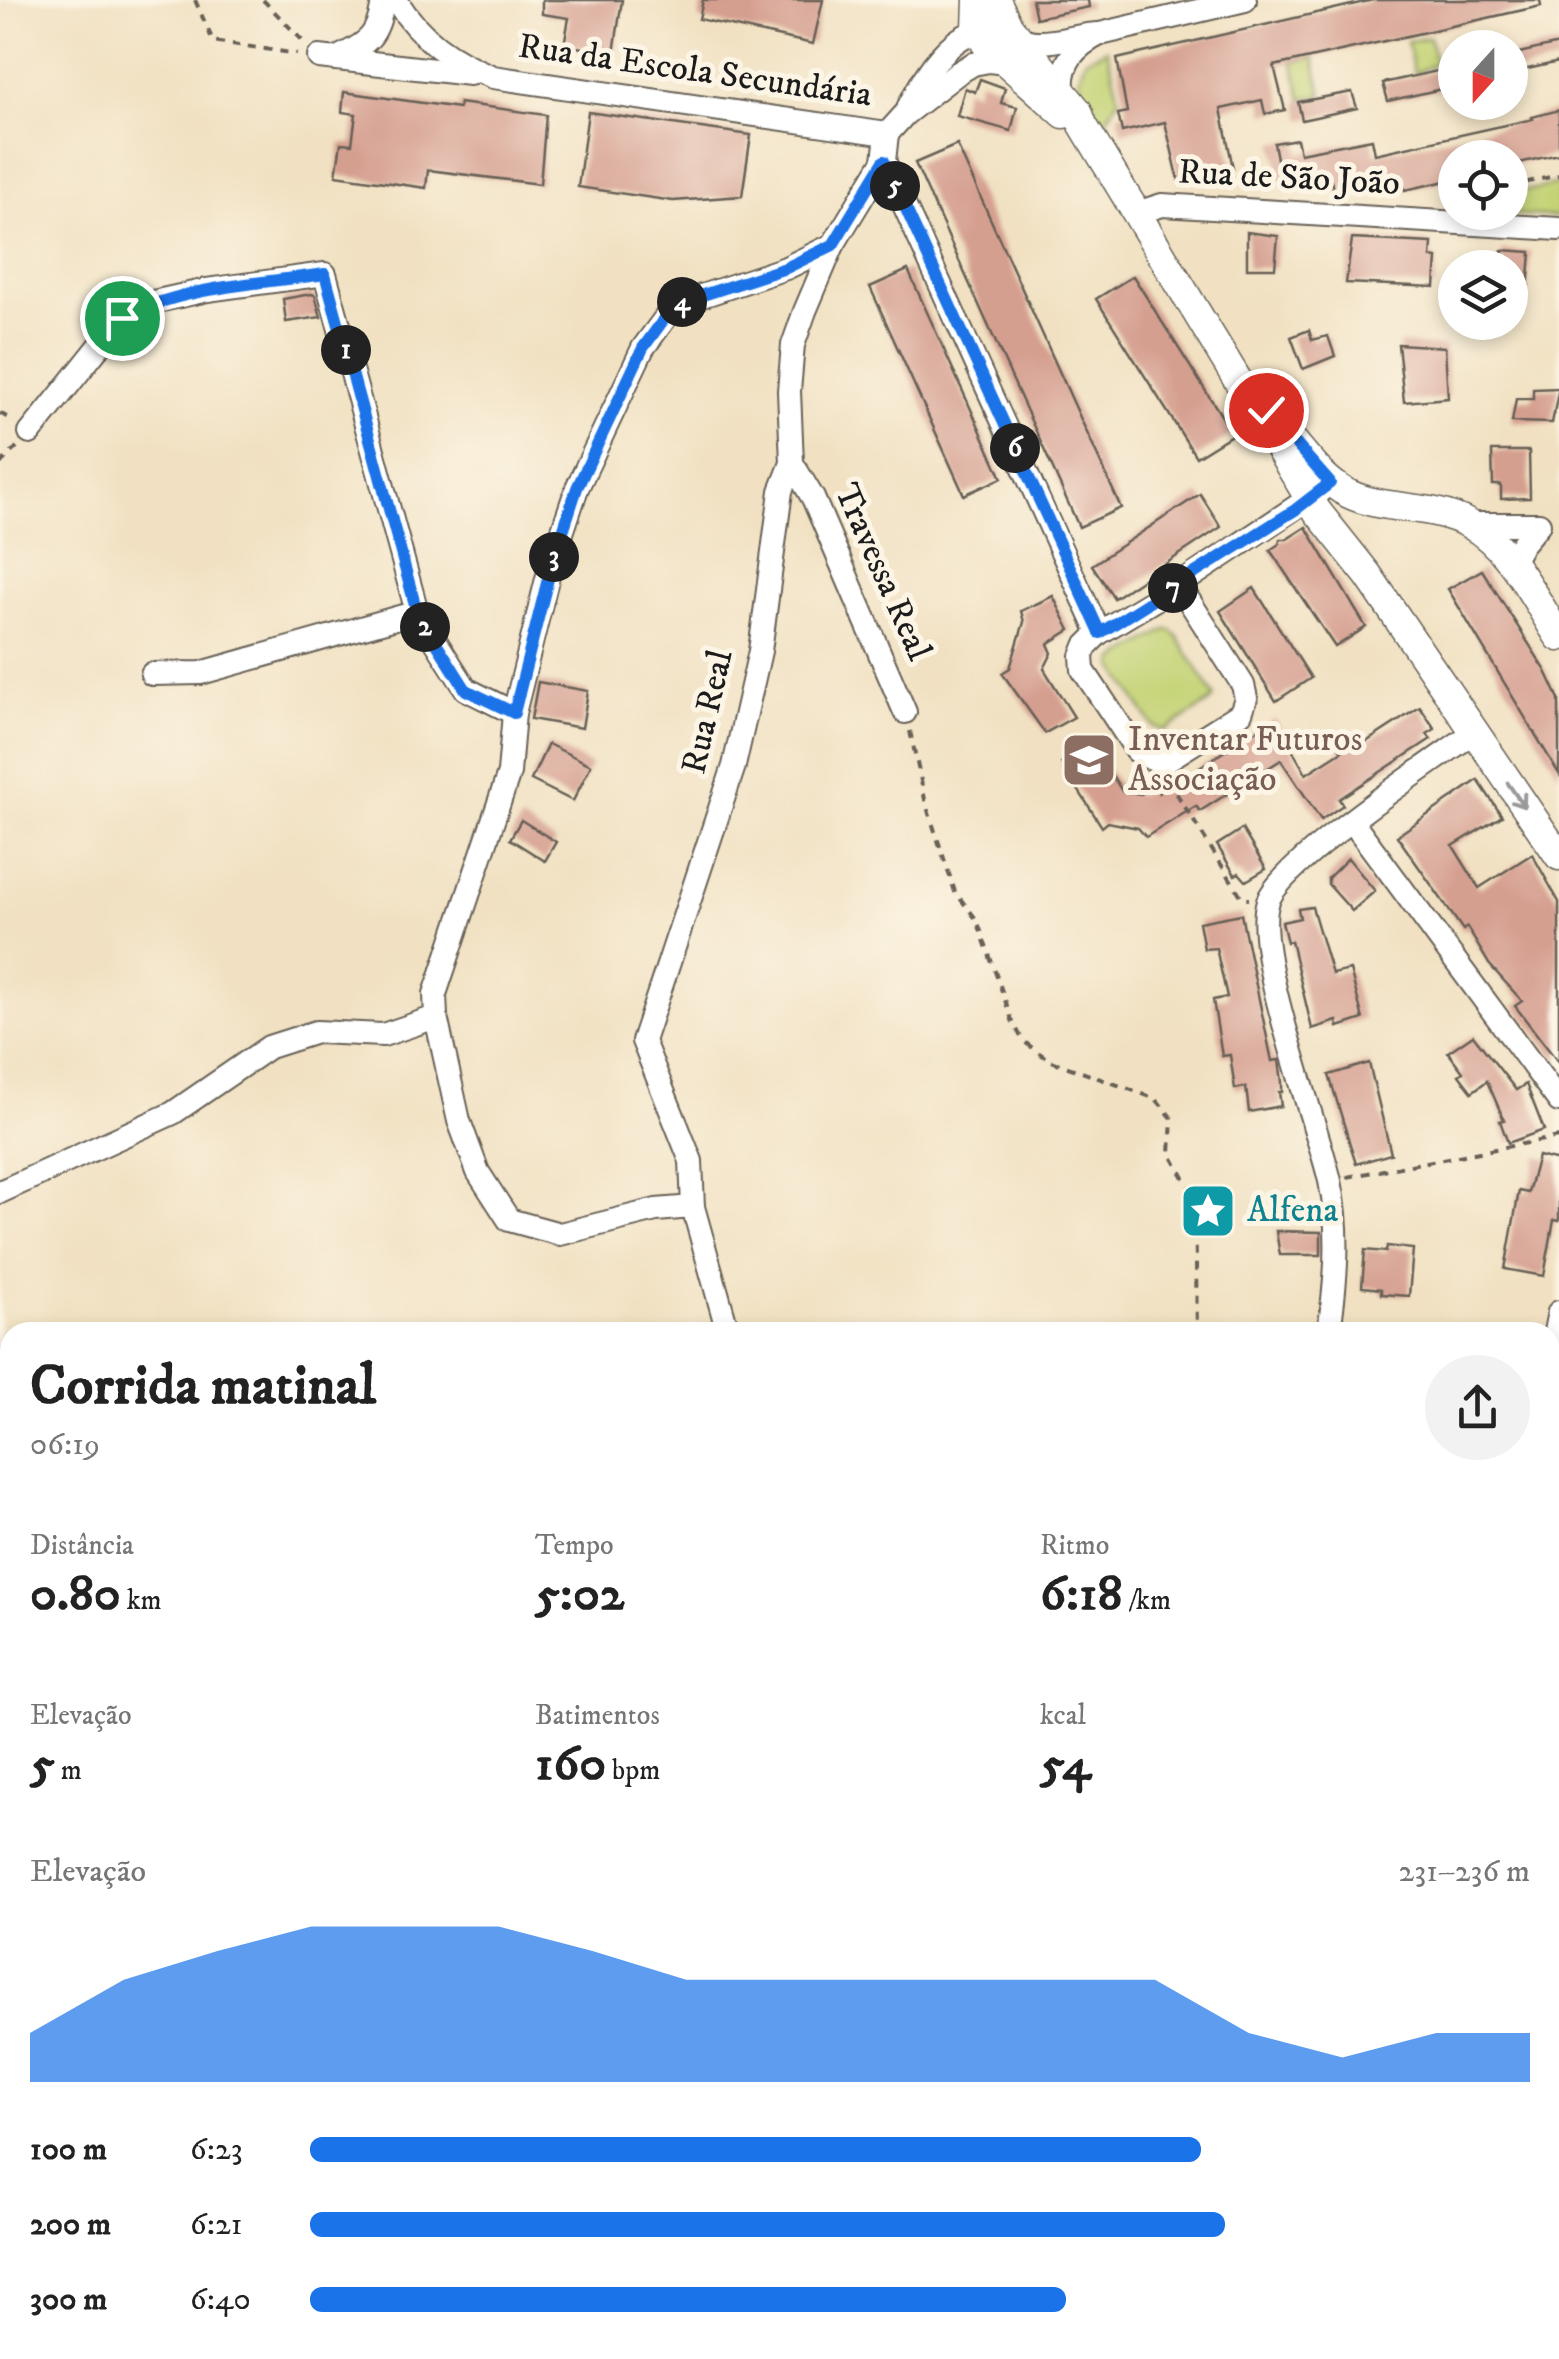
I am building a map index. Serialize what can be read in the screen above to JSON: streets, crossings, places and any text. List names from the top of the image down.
{
  "streets": {
    "street": [
      "Rua da Escola Secundária",
      "Rua de São João",
      "Travessa Real",
      "Rua Real"
    ]
  },
  "crossings": [
    ["Rua da Escola Secundária", "Rua Real"],
    ["Travessa Real", "Rua Real"]
  ],
  "places": {
    "school or university": ["Inventar Futuros Associação"],
    "place": ["Alfena"]
  },
  "north": "bottom",
  "page": {
    "pins": [
      "5",
      "4",
      "1",
      "6",
      "3",
      "7",
      "2"
    ],
    "heading": ["Corrida matinal", "06:19"],
    "stats": [
      ["Distância", "0.80 km"],
      ["Tempo", "5:02"],
      ["Ritmo", "6:18 /km"],
      ["Elevação", "5 m"],
      ["Batimentos", "160 bpm"],
      ["kcal", "54"]
    ],
    "chart": ["Elevação", "231–236 m"],
    "list": [
      {
        "name": "100 m",
        "note": "6:23"
      },
      {
        "name": "200 m",
        "note": "6:21"
      },
      {
        "name": "300 m",
        "note": "6:40"
      }
    ]
  }
}
